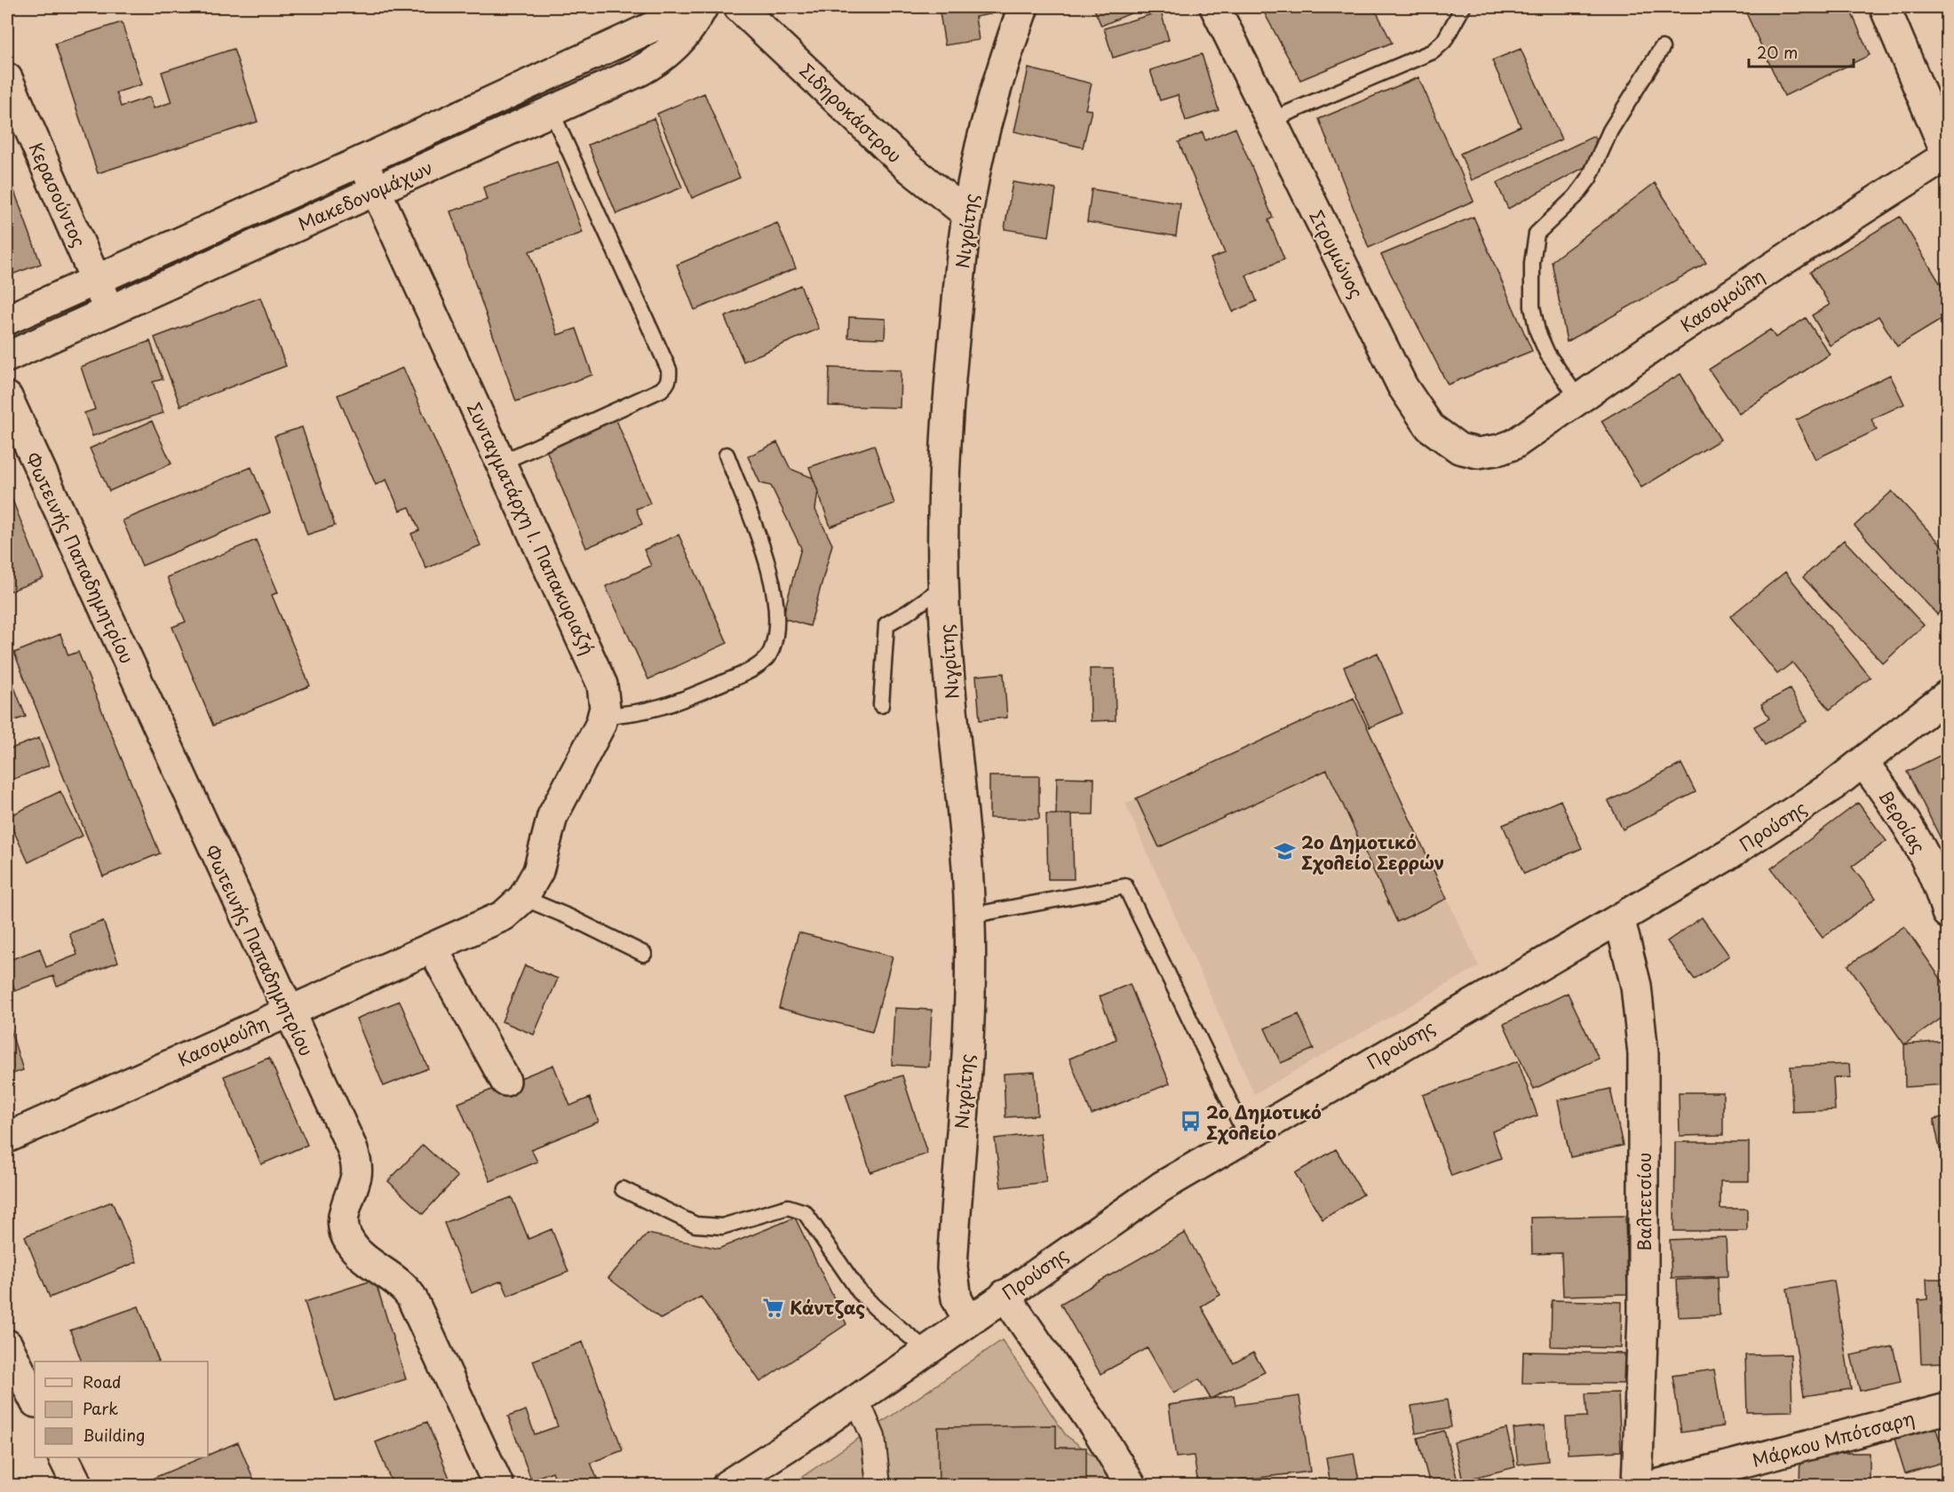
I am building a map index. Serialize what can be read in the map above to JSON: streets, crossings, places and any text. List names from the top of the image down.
{
  "streets": {
    "street": [
      "Σιδηροκάστρου",
      "Κερασούντος",
      "Μακεδονομάχων",
      "Νιγρίτης",
      "Στρυμώνος",
      "Κασομούλη",
      "Συνταγματάρχη Ι. Παπακυριαζή",
      "Φωτεινής Παπαδημητρίου",
      "Βεροίας",
      "Προύσης",
      "Βαλτετσίου",
      "Μάρκου Μπότσαρη"
    ]
  },
  "crossings": [
    ["Σιδηροκάστρου", "Νιγρίτης"],
    ["Κερασούντος", "Μακεδονομάχων"],
    ["Μακεδονομάχων", "Συνταγματάρχη Ι. Παπακυριαζή"],
    ["Νιγρίτης", "Προύσης"],
    ["Στρυμώνος", "Κασομούλη"],
    ["Κασομούλη", "Συνταγματάρχη Ι. Παπακυριαζή"],
    ["Κασομούλη", "Φωτεινής Παπαδημητρίου"],
    ["Βεροίας", "Προύσης"],
    ["Προύσης", "Βαλτετσίου"]
  ],
  "places": {
    "school or university": ["2ο Δημοτικό Σχολείο Σερρών"],
    "bus stop": ["2ο Δημοτικό Σχολείο"],
    "supermarket": ["Κάντζας"]
  },
  "legend": ["Road", "Park", "Building"],
  "scale_bar": "20 m"
}
